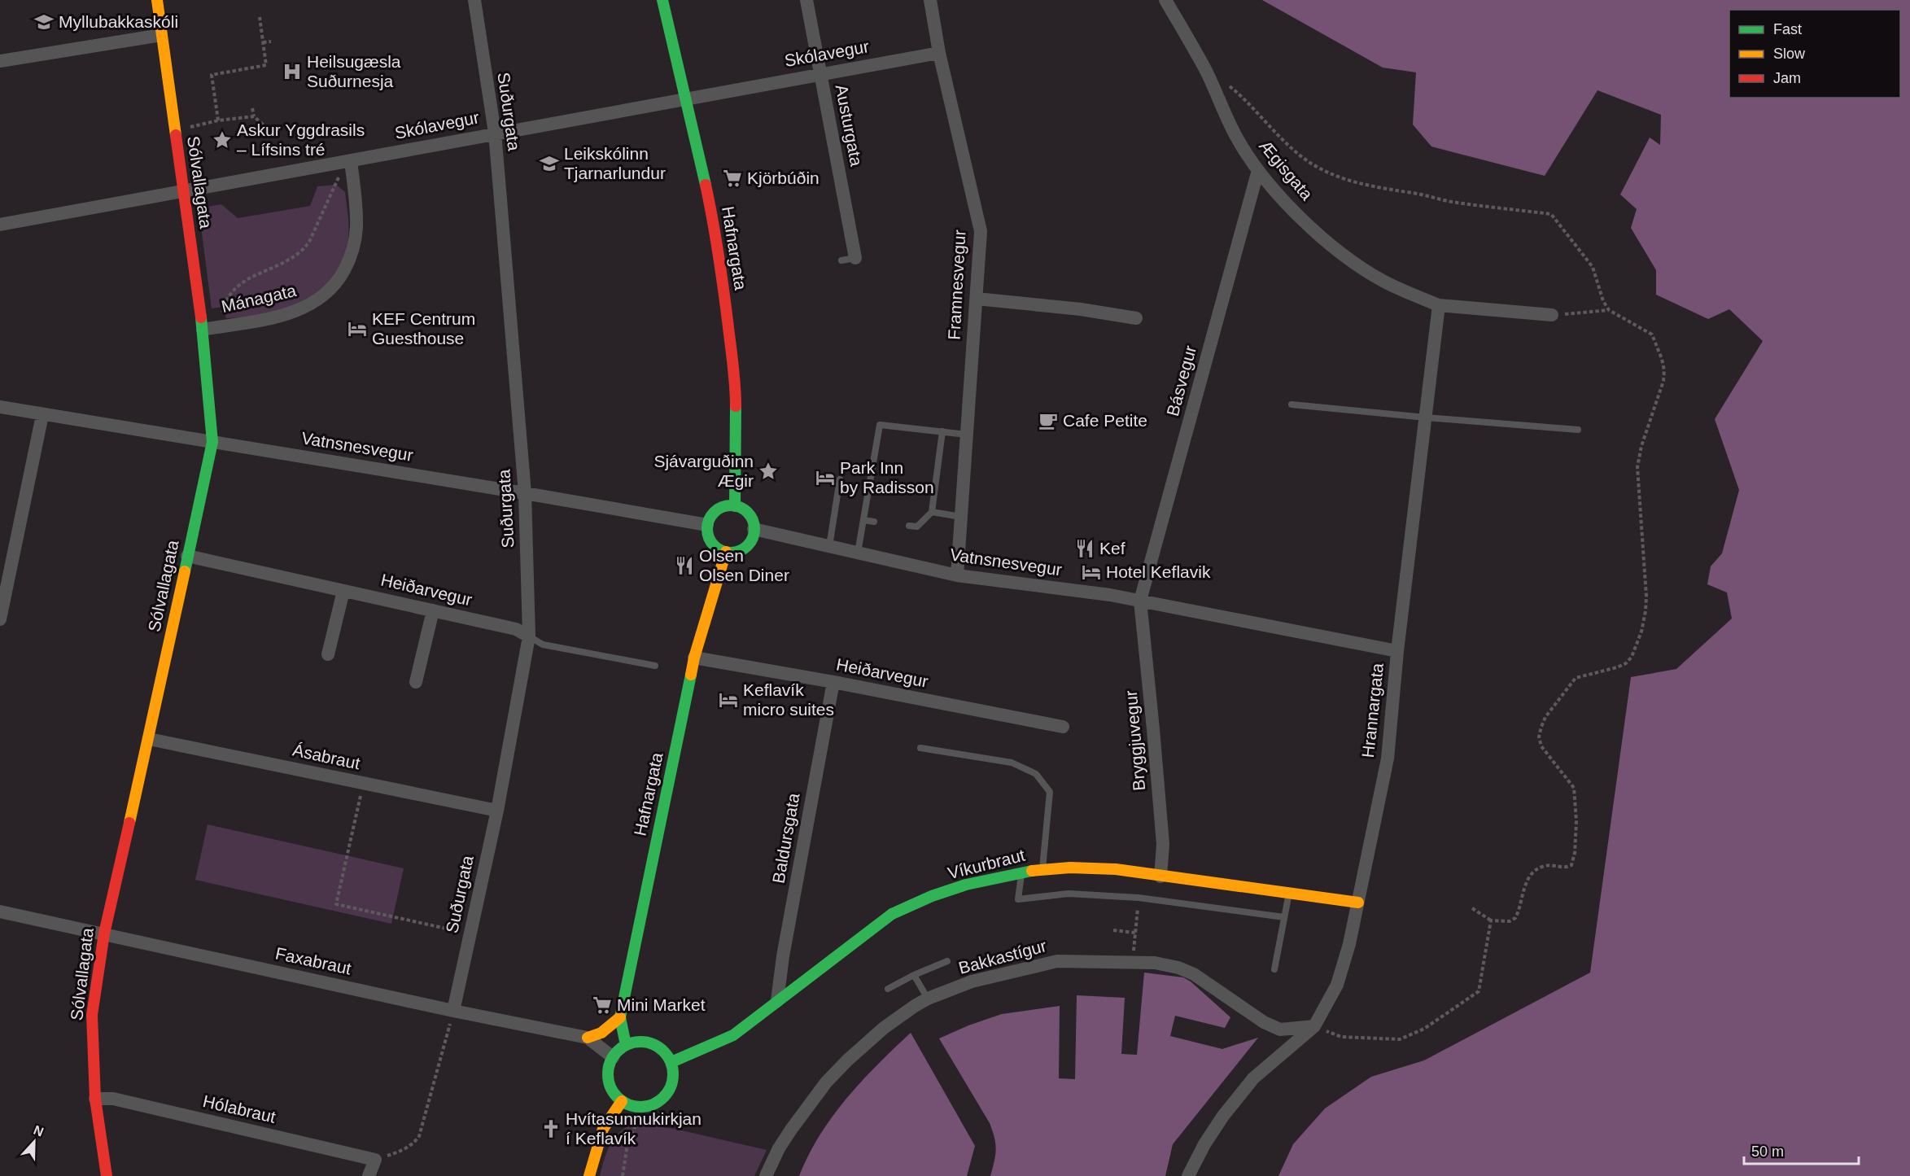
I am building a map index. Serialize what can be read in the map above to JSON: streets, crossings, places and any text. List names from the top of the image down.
{
  "streets": {
    "street": [
      "Skólavegur",
      "Suðurgata",
      "Austurgata",
      "Ægisgata",
      "Sólvallagata",
      "Hafnargata",
      "Framnesvegur",
      "Mánagata",
      "Básvegur",
      "Vatnsnesvegur",
      "Heiðarvegur",
      "Hrannargata",
      "Bryggjuvegur",
      "Ásabraut",
      "Baldursgata",
      "Víkurbraut",
      "Bakkastígur",
      "Faxabraut",
      "Hólabraut"
    ]
  },
  "crossings": [
    ["Skólavegur", "Suðurgata"],
    ["Skólavegur", "Austurgata"],
    ["Skólavegur", "Sólvallagata"],
    ["Skólavegur", "Hafnargata"],
    ["Skólavegur", "Framnesvegur"],
    ["Skólavegur", "Mánagata"],
    ["Suðurgata", "Vatnsnesvegur"],
    ["Suðurgata", "Heiðarvegur"],
    ["Suðurgata", "Ásabraut"],
    ["Suðurgata", "Faxabraut"],
    ["Ægisgata", "Básvegur"],
    ["Ægisgata", "Hrannargata"],
    ["Sólvallagata", "Mánagata"],
    ["Sólvallagata", "Vatnsnesvegur"],
    ["Sólvallagata", "Heiðarvegur"],
    ["Sólvallagata", "Ásabraut"],
    ["Sólvallagata", "Faxabraut"],
    ["Sólvallagata", "Hólabraut"],
    ["Hafnargata", "Vatnsnesvegur"],
    ["Hafnargata", "Heiðarvegur"],
    ["Hafnargata", "Víkurbraut"],
    ["Hafnargata", "Faxabraut"],
    ["Framnesvegur", "Vatnsnesvegur"],
    ["Básvegur", "Vatnsnesvegur"],
    ["Básvegur", "Bryggjuvegur"],
    ["Vatnsnesvegur", "Hrannargata"],
    ["Vatnsnesvegur", "Bryggjuvegur"],
    ["Heiðarvegur", "Baldursgata"],
    ["Hrannargata", "Víkurbraut"],
    ["Hrannargata", "Bakkastígur"],
    ["Bryggjuvegur", "Víkurbraut"],
    ["Baldursgata", "Víkurbraut"],
    ["Víkurbraut", "Faxabraut"]
  ],
  "places": {
    "school or university": ["Myllubakkaskóli", "Leikskólinn Tjarnarlundur"],
    "hospital": ["Heilsugæsla Suðurnesja"],
    "place": ["Askur Yggdrasils – Lífsins tré", "Sjávarguðinn Ægir"],
    "supermarket": ["Kjörbúðin", "Mini Market"],
    "hotel": [
      "KEF Centrum Guesthouse",
      "Park Inn by Radisson",
      "Hotel Keflavik",
      "Keflavík micro suites"
    ],
    "cafe": ["Cafe Petite"],
    "restaurant": ["Kef", "Olsen Olsen Diner"],
    "church": ["Hvítasunnukirkjan í Keflavík"]
  },
  "legend": ["Fast", "Slow", "Jam"],
  "scale_bar": "50 m",
  "north": "top"
}
